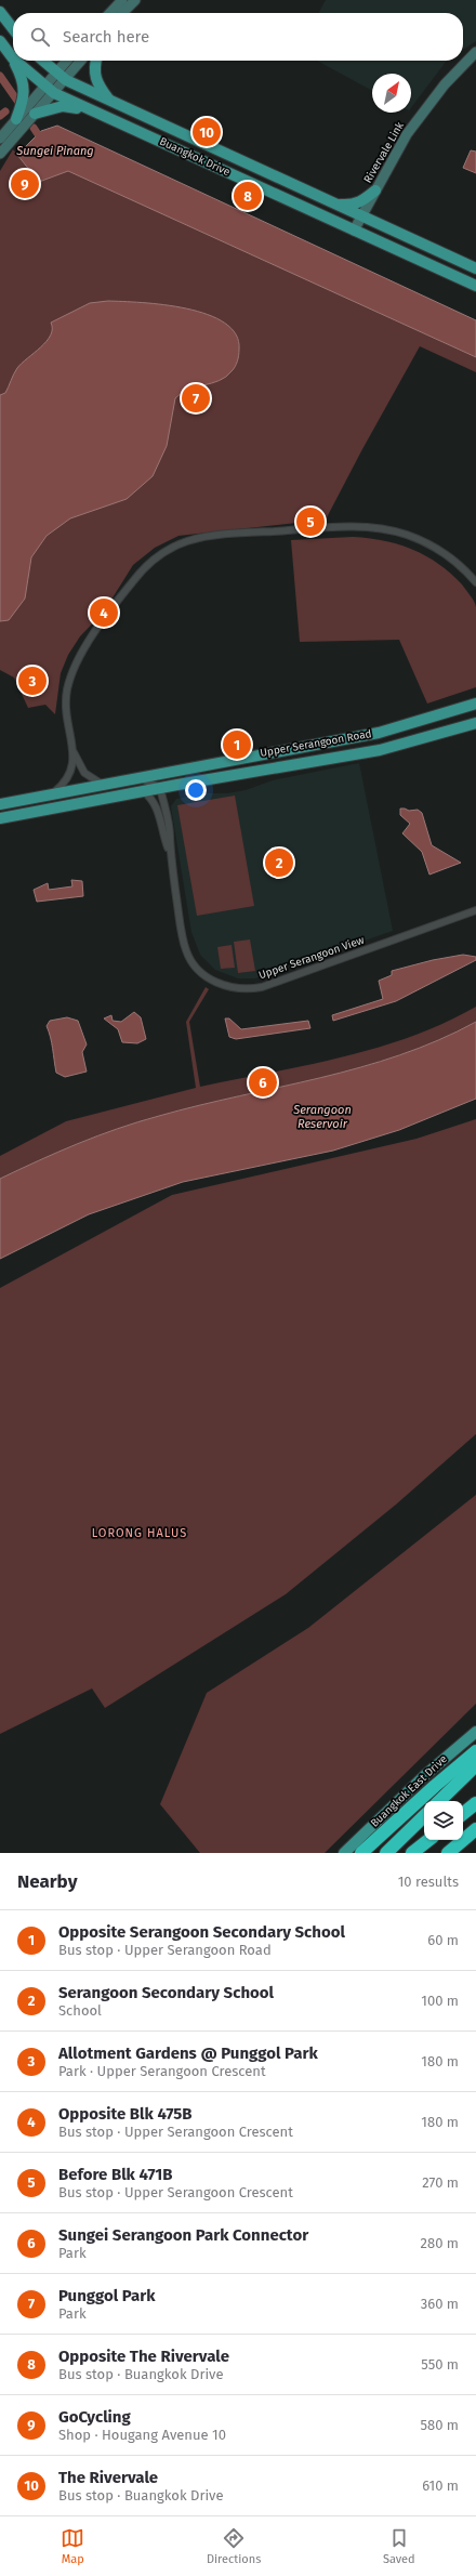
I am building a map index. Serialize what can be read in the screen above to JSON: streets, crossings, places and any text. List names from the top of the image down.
{
  "streets": {
    "main road": [
      "Rivervale Link",
      "Buangkok Drive",
      "Upper Serangoon Road",
      "Buangkok East Drive"
    ],
    "street": ["Upper Serangoon View"]
  },
  "crossings": [
    ["Rivervale Link", "Buangkok Drive"],
    ["Upper Serangoon Road", "Upper Serangoon View"]
  ],
  "districts": ["LORONG HALUS"],
  "water": ["Sungei Pinang", "Serangoon Reservoir"],
  "north": "top right",
  "page": {
    "search": "Search here",
    "pins": [
      "10",
      "9",
      "8",
      "7",
      "5",
      "4",
      "3",
      "1",
      "2",
      "6"
    ],
    "heading": ["Nearby", "10 results"],
    "list": [
      {
        "mark": "1",
        "name": "Opposite Serangoon Secondary School",
        "note": "Bus stop · Upper Serangoon Road",
        "value": "60 m"
      },
      {
        "mark": "2",
        "name": "Serangoon Secondary School",
        "note": "School",
        "value": "100 m"
      },
      {
        "mark": "3",
        "name": "Allotment Gardens @ Punggol Park",
        "note": "Park · Upper Serangoon Crescent",
        "value": "180 m"
      },
      {
        "mark": "4",
        "name": "Opposite Blk 475B",
        "note": "Bus stop · Upper Serangoon Crescent",
        "value": "180 m"
      },
      {
        "mark": "5",
        "name": "Before Blk 471B",
        "note": "Bus stop · Upper Serangoon Crescent",
        "value": "270 m"
      },
      {
        "mark": "6",
        "name": "Sungei Serangoon Park Connector",
        "note": "Park",
        "value": "280 m"
      },
      {
        "mark": "7",
        "name": "Punggol Park",
        "note": "Park",
        "value": "360 m"
      },
      {
        "mark": "8",
        "name": "Opposite The Rivervale",
        "note": "Bus stop · Buangkok Drive",
        "value": "550 m"
      },
      {
        "mark": "9",
        "name": "GoCycling",
        "note": "Shop · Hougang Avenue 10",
        "value": "580 m"
      },
      {
        "mark": "10",
        "name": "The Rivervale",
        "note": "Bus stop · Buangkok Drive",
        "value": "610 m"
      }
    ],
    "nav": ["Map", "Directions", "Saved"]
  }
}
